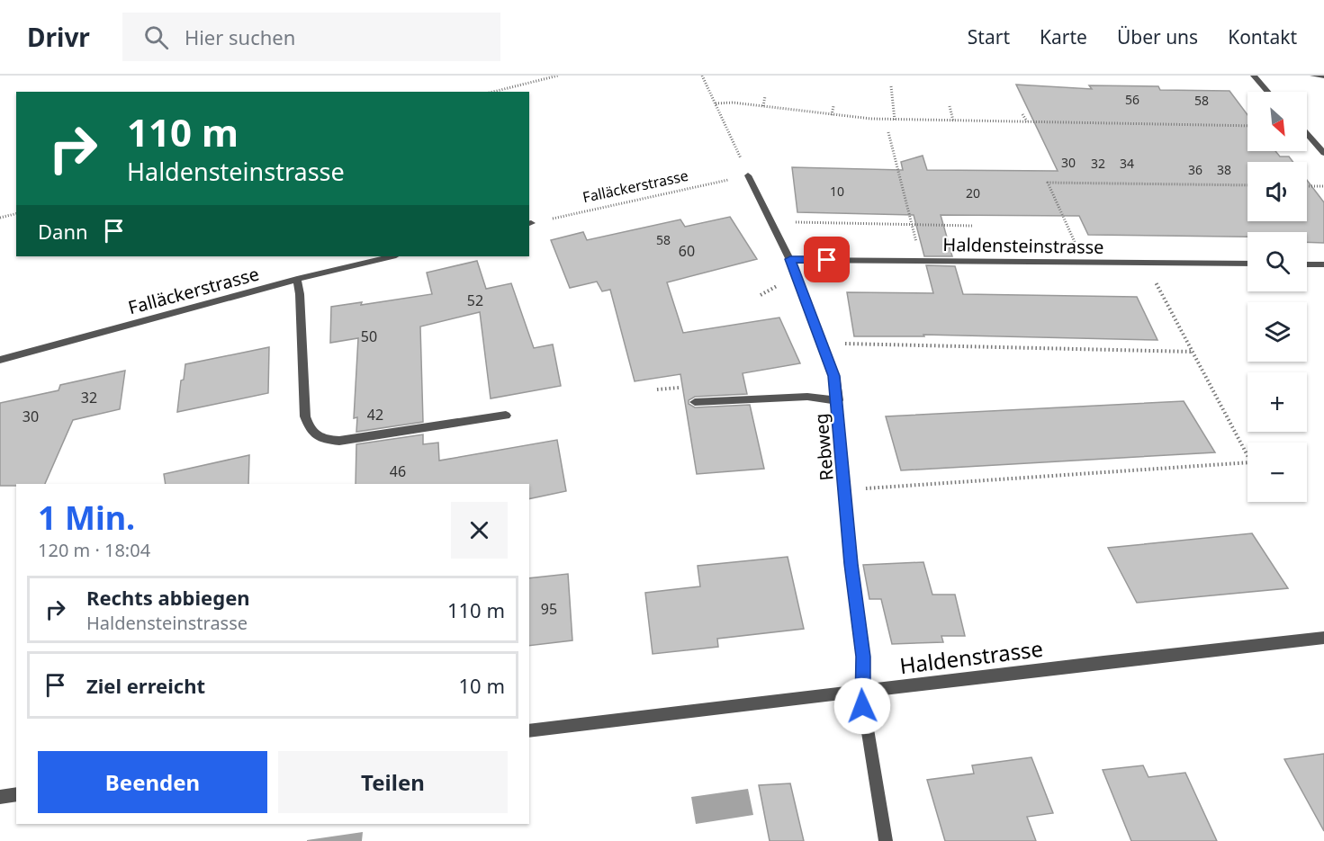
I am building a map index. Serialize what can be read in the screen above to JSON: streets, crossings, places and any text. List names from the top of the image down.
{
  "streets": {
    "street": [
      "Falläckerstrasse",
      "Haldensteinstrasse",
      "Rebweg",
      "Haldenstrasse"
    ]
  },
  "crossings": [
    ["Falläckerstrasse", "Rebweg"],
    ["Haldensteinstrasse", "Rebweg"],
    ["Rebweg", "Haldenstrasse"]
  ],
  "house_numbers": [
    "56",
    "58",
    "30",
    "32",
    "34",
    "36",
    "38",
    "10",
    "20",
    "58",
    "60",
    "52",
    "50",
    "32",
    "42",
    "30",
    "46",
    "95"
  ],
  "north": "bottom right",
  "page": {
    "header": "Drivr",
    "search": "Hier suchen",
    "nav": [
      "Start",
      "Karte",
      "Über uns",
      "Kontakt"
    ],
    "map_buttons": ["+", "−"],
    "turn": ["110 m", "Haldensteinstrasse"],
    "then": "Dann",
    "heading": ["1 Min.", "120 m · 18:04"],
    "list": [
      {
        "name": "Rechts abbiegen",
        "note": "Haldensteinstrasse",
        "value": "110 m"
      },
      {
        "name": "Ziel erreicht",
        "value": "10 m"
      }
    ],
    "buttons": ["Beenden", "Teilen"]
  }
}
